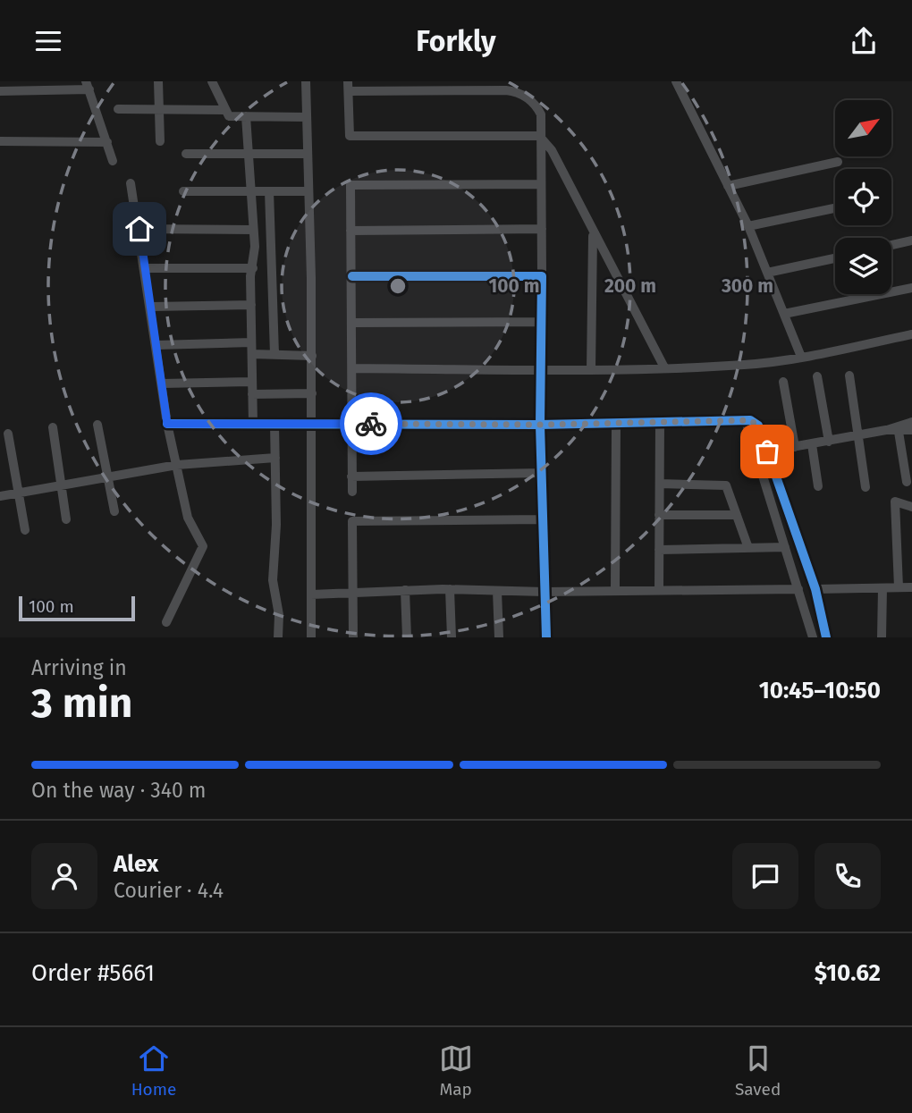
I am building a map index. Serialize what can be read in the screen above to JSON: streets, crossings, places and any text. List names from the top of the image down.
{
  "scale_bar": "100 m",
  "north": "top right",
  "page": {
    "header": "Forkly",
    "scale": "100 m",
    "heading": ["3 min", "Arriving in", "10:45–10:50"],
    "panel": [
      "Alex",
      "Courier · 4.4",
      "Order #5661",
      "$10.62"
    ],
    "bar": "On the way · 340 m",
    "tabs": ["Home", "Map", "Saved"]
  },
  "rings": ["100 m", "200 m", "300 m"]
}
